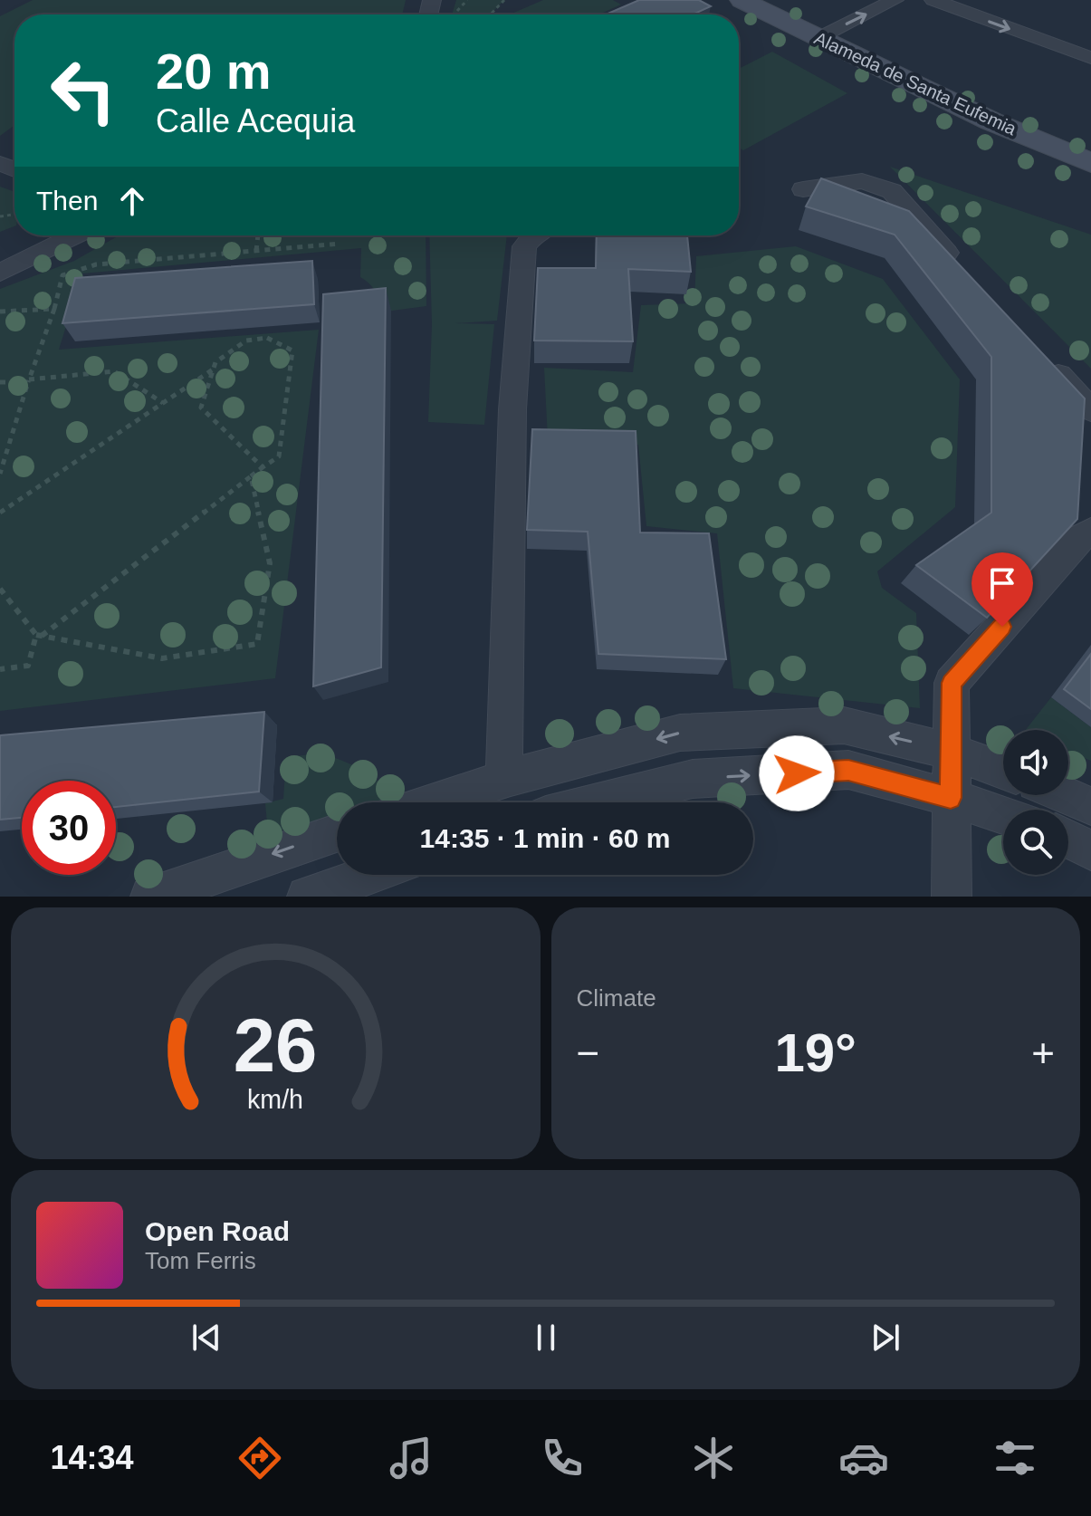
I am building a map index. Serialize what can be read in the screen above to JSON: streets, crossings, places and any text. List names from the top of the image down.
{
  "streets": {
    "street": ["Alameda de Santa Eufemia"]
  },
  "page": {
    "turn": ["20 m", "Calle Acequia"],
    "then": "Then",
    "limit": "30",
    "trip": "14:35 · 1 min · 60 m",
    "tile": "Climate",
    "heat": ["−", "19°", "+"],
    "song": ["Open Road", "Tom Ferris"],
    "tabs": "14:34",
    "gauge": ["26", "km/h"]
  }
}
